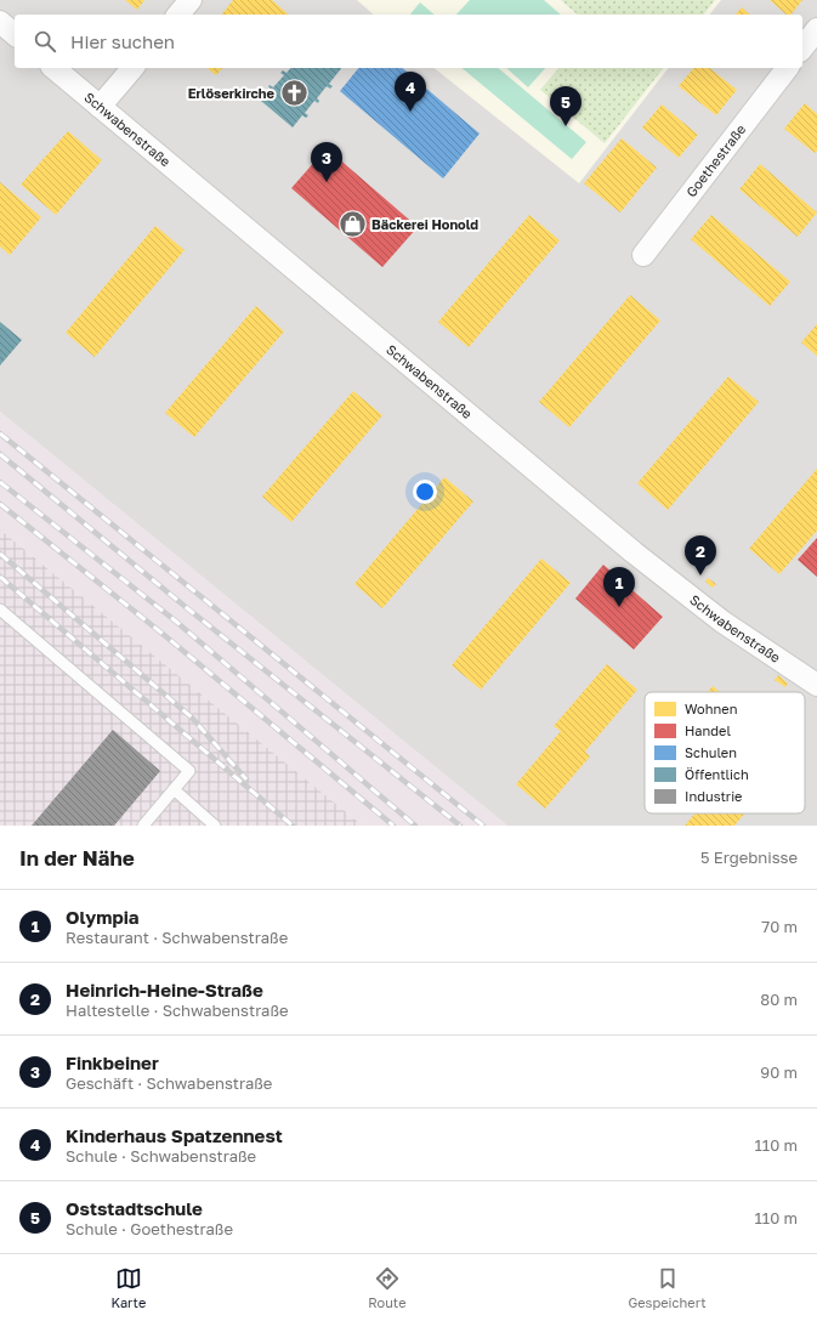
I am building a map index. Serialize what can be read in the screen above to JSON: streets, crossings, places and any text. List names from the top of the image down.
{
  "streets": {
    "street": ["Schwabenstraße", "Goethestraße"]
  },
  "places": {
    "church": ["Erlöserkirche"],
    "shop": ["Bäckerei Honold"]
  },
  "legend": [
    "Wohnen",
    "Handel",
    "Schulen",
    "Öffentlich",
    "Industrie"
  ],
  "page": {
    "search": "Hier suchen",
    "pins": [
      "4",
      "5",
      "3",
      "2",
      "1"
    ],
    "heading": ["In der Nähe", "5 Ergebnisse"],
    "list": [
      {
        "mark": "1",
        "name": "Olympia",
        "note": "Restaurant · Schwabenstraße",
        "value": "70 m"
      },
      {
        "mark": "2",
        "name": "Heinrich-Heine-Straße",
        "note": "Haltestelle · Schwabenstraße",
        "value": "80 m"
      },
      {
        "mark": "3",
        "name": "Finkbeiner",
        "note": "Geschäft · Schwabenstraße",
        "value": "90 m"
      },
      {
        "mark": "4",
        "name": "Kinderhaus Spatzennest",
        "note": "Schule · Schwabenstraße",
        "value": "110 m"
      },
      {
        "mark": "5",
        "name": "Oststadtschule",
        "note": "Schule · Goethestraße",
        "value": "110 m"
      }
    ],
    "nav": ["Karte", "Route", "Gespeichert"]
  }
}
